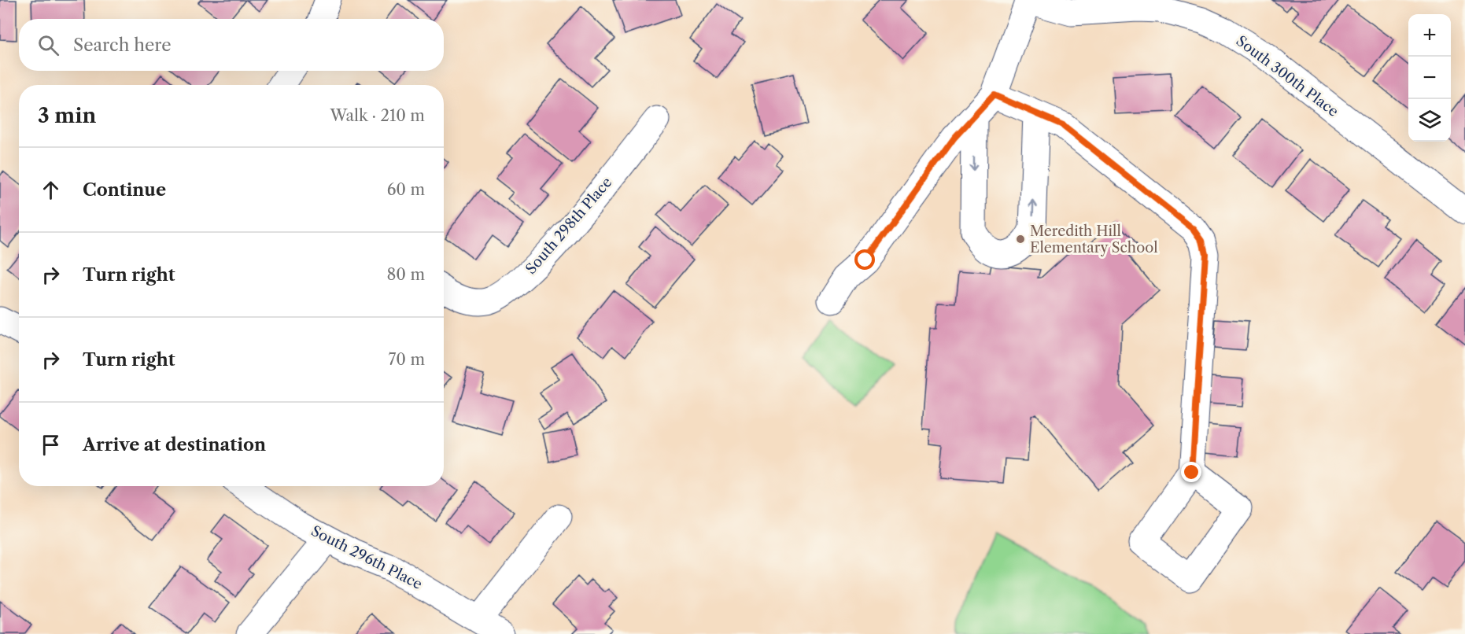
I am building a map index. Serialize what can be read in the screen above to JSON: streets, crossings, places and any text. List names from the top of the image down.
{
  "streets": {
    "street": ["South 300th Place", "South 298th Place", "South 296th Place"]
  },
  "places": ["Meredith Hill Elementary School"],
  "page": {
    "map_buttons": ["+", "−"],
    "search": "Search here",
    "heading": ["3 min", "Walk · 210 m"],
    "list": [
      ["Continue", "60 m"],
      ["Turn right", "80 m"],
      ["Turn right", "70 m"],
      "Arrive at destination"
    ]
  }
}
